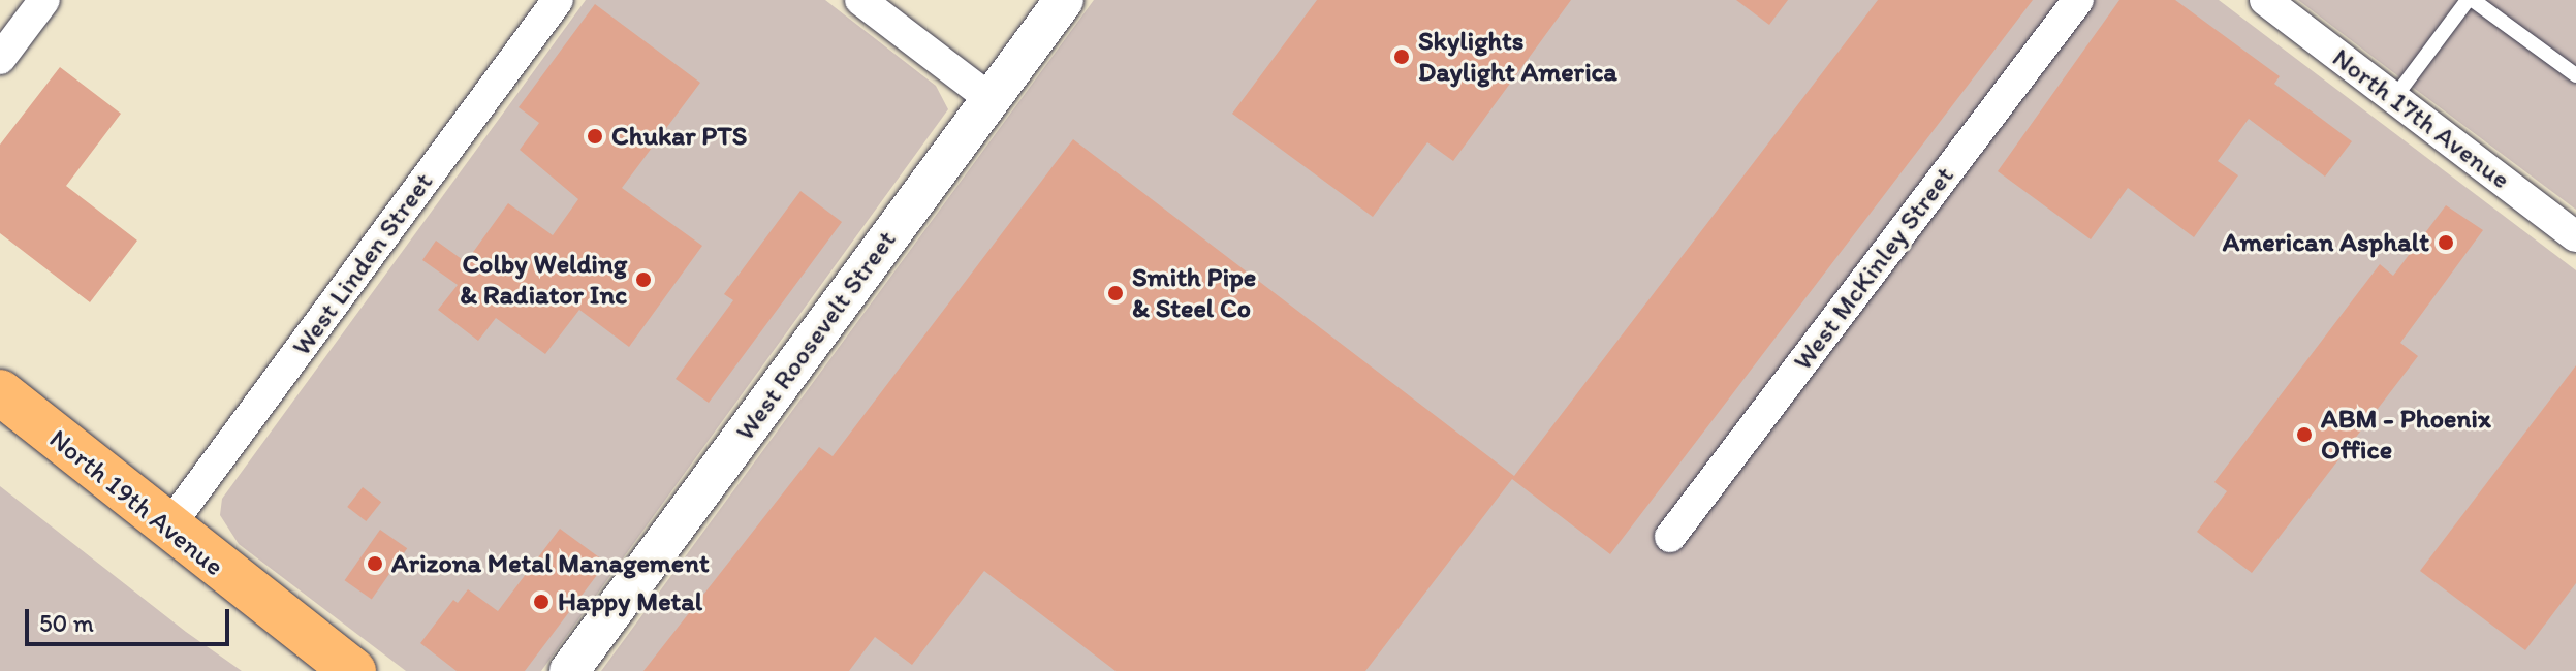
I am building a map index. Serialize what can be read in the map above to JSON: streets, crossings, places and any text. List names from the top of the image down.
{
  "streets": {
    "main road": ["North 19th Avenue"],
    "street": [
      "North 17th Avenue",
      "West Linden Street",
      "West McKinley Street",
      "West Roosevelt Street"
    ]
  },
  "crossings": [
    ["West Linden Street", "North 19th Avenue"]
  ],
  "places": [
    "Skylights Daylight America",
    "Chukar PTS",
    "American Asphalt",
    "Colby Welding & Radiator Inc",
    "Smith Pipe & Steel Co",
    "ABM - Phoenix Office",
    "Arizona Metal Management",
    "Happy Metal"
  ],
  "scale_bar": "50 m"
}
